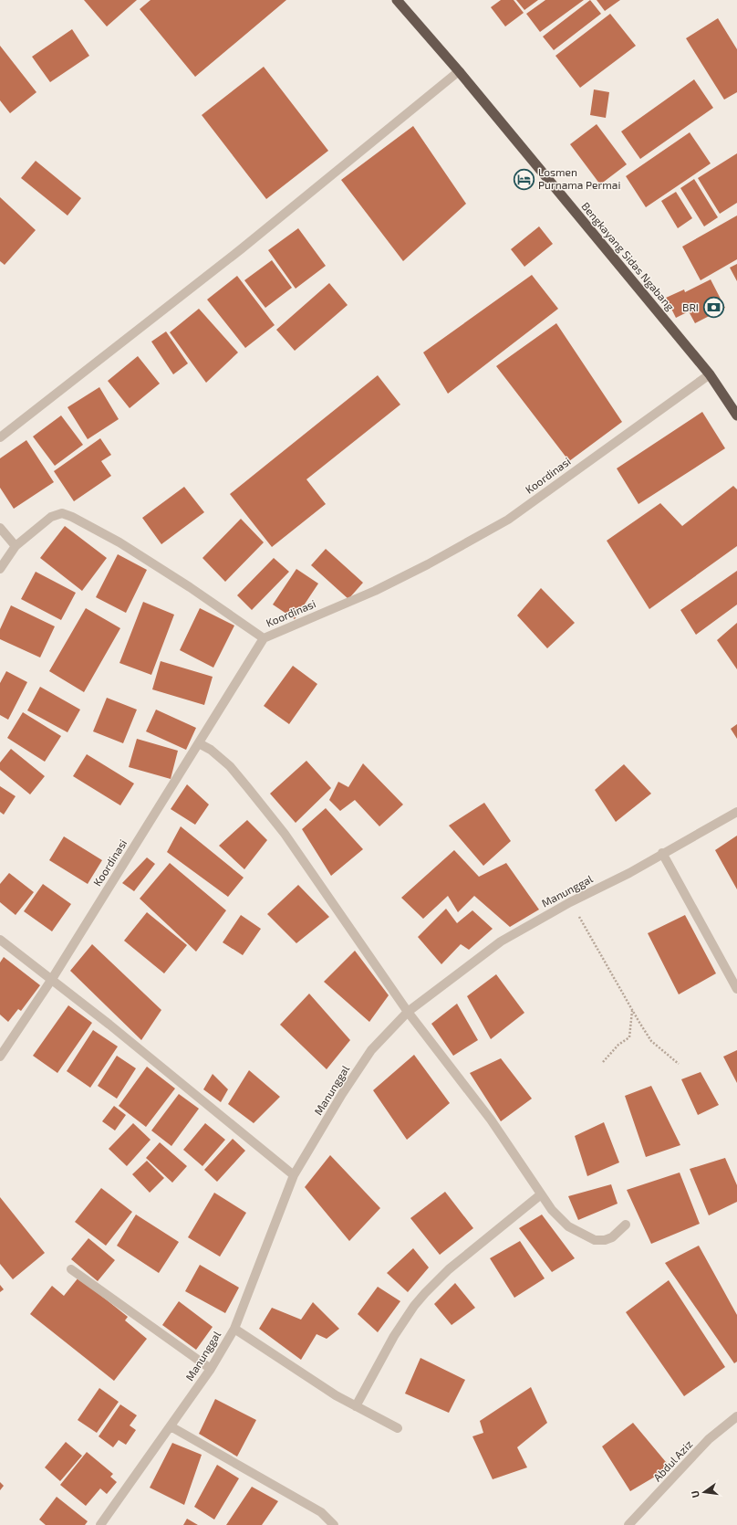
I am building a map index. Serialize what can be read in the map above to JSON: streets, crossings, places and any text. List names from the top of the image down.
{
  "streets": {
    "highway": ["Bengkayang Sidas Ngabang"],
    "street": ["Koordinasi", "Manunggal", "Abdul Aziz"]
  },
  "crossings": [
    ["Bengkayang Sidas Ngabang", "Koordinasi"]
  ],
  "places": {
    "hotel": ["Losmen Purnama Permai"],
    "bank": ["BRI"]
  },
  "north": "left"
}
